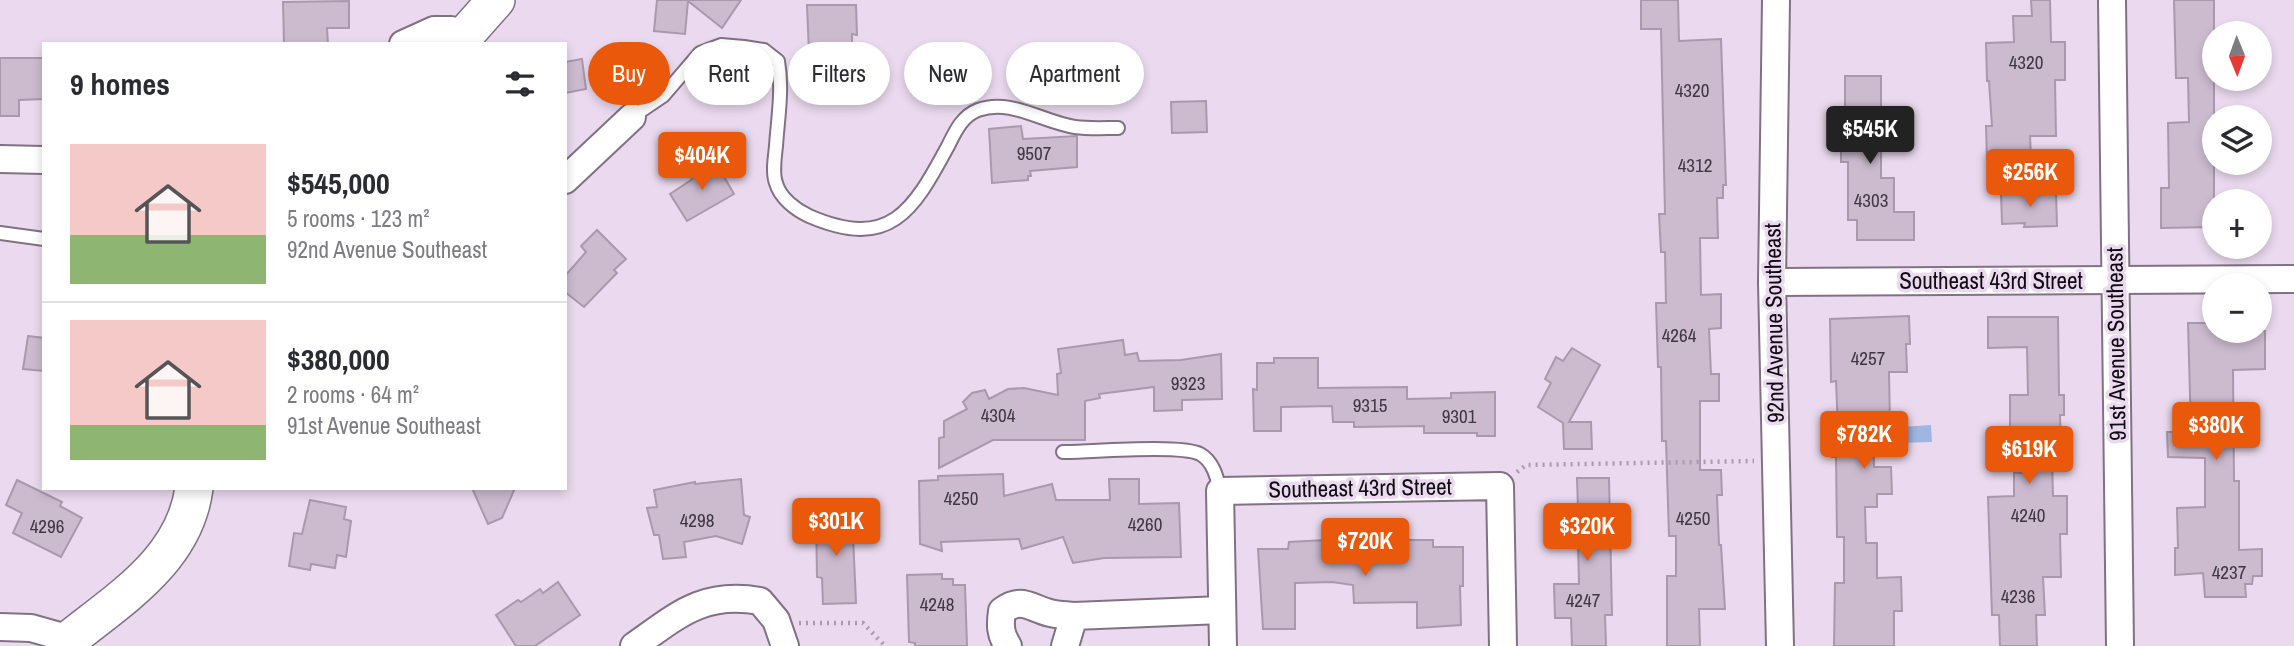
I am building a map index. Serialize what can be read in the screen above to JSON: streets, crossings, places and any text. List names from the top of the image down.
{
  "streets": {
    "street": ["Southeast 43rd Street", "92nd Avenue Southeast", "91st Avenue Southeast"]
  },
  "crossings": [
    ["Southeast 43rd Street", "92nd Avenue Southeast"],
    ["Southeast 43rd Street", "91st Avenue Southeast"]
  ],
  "house_numbers": [
    "4320",
    "4320",
    "9507",
    "4312",
    "4303",
    "4264",
    "4257",
    "9323",
    "9315",
    "4304",
    "9301",
    "4250",
    "4240",
    "4250",
    "4298",
    "4260",
    "4296",
    "4237",
    "4236",
    "4247",
    "4248"
  ],
  "north": "bottom",
  "page": {
    "map_buttons": ["+", "−"],
    "chip": [
      "Buy",
      "Rent",
      "Filters",
      "New",
      "Apartment"
    ],
    "heading": "9 homes",
    "price": [
      "$545K",
      "$404K",
      "$256K",
      "$380K",
      "$782K",
      "$619K",
      "$301K",
      "$320K",
      "$720K"
    ],
    "list": [
      {
        "name": "$545,000",
        "note": "5 rooms · 123 m² · 92nd Avenue Southeast"
      },
      {
        "name": "$380,000",
        "note": "2 rooms · 64 m² · 91st Avenue Southeast"
      }
    ]
  }
}
